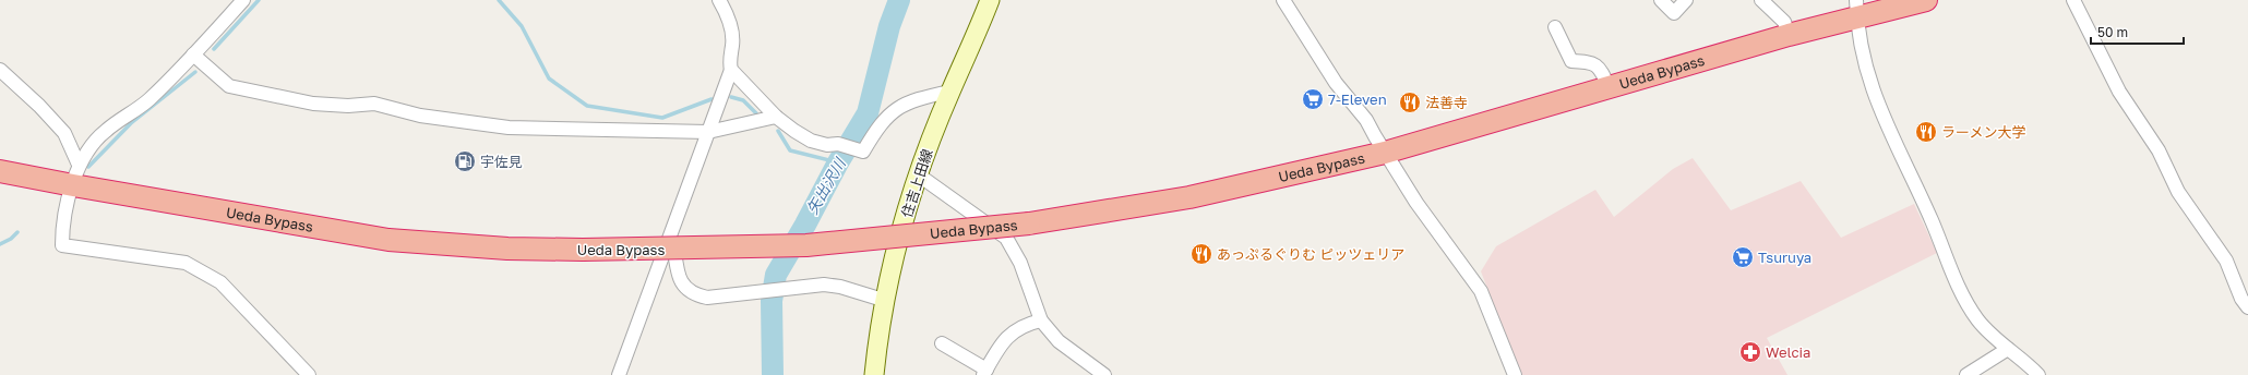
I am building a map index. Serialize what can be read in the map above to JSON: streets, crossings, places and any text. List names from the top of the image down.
{
  "streets": {
    "highway": ["Ueda Bypass"],
    "main road": ["住吉上田線"]
  },
  "water": ["矢出沢川"],
  "places": {
    "supermarket": ["7-Eleven", "Tsuruya"],
    "restaurant": ["法善寺", "ラーメン大学", "あっぷるぐりむ ピッツェリア"],
    "fuel station": ["宇佐見"],
    "pharmacy": ["Welcia"]
  },
  "scale_bar": "50 m"
}
